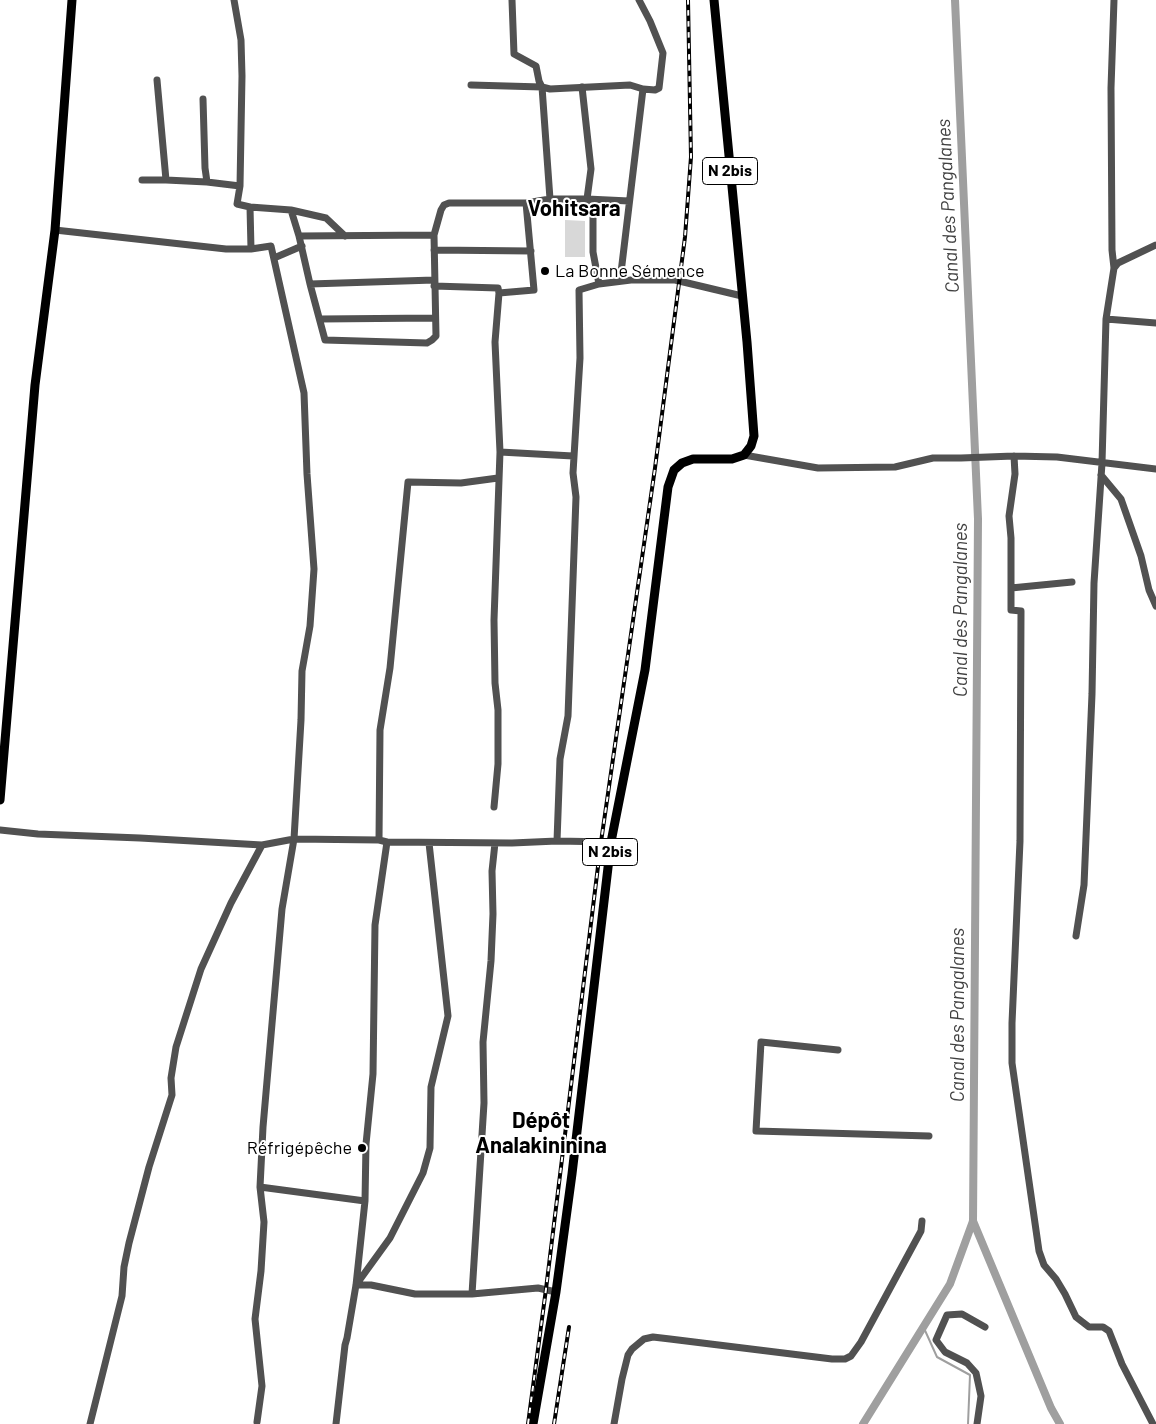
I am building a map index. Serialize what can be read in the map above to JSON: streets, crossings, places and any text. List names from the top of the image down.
{
  "streets": {
    "main road": ["N 2bis"]
  },
  "districts": ["Vohitsara", "Dépôt Analakininina"],
  "water": ["Canal des Pangalanes"],
  "places": ["La Bonne Sémence", "Réfrigépêche"]
}
